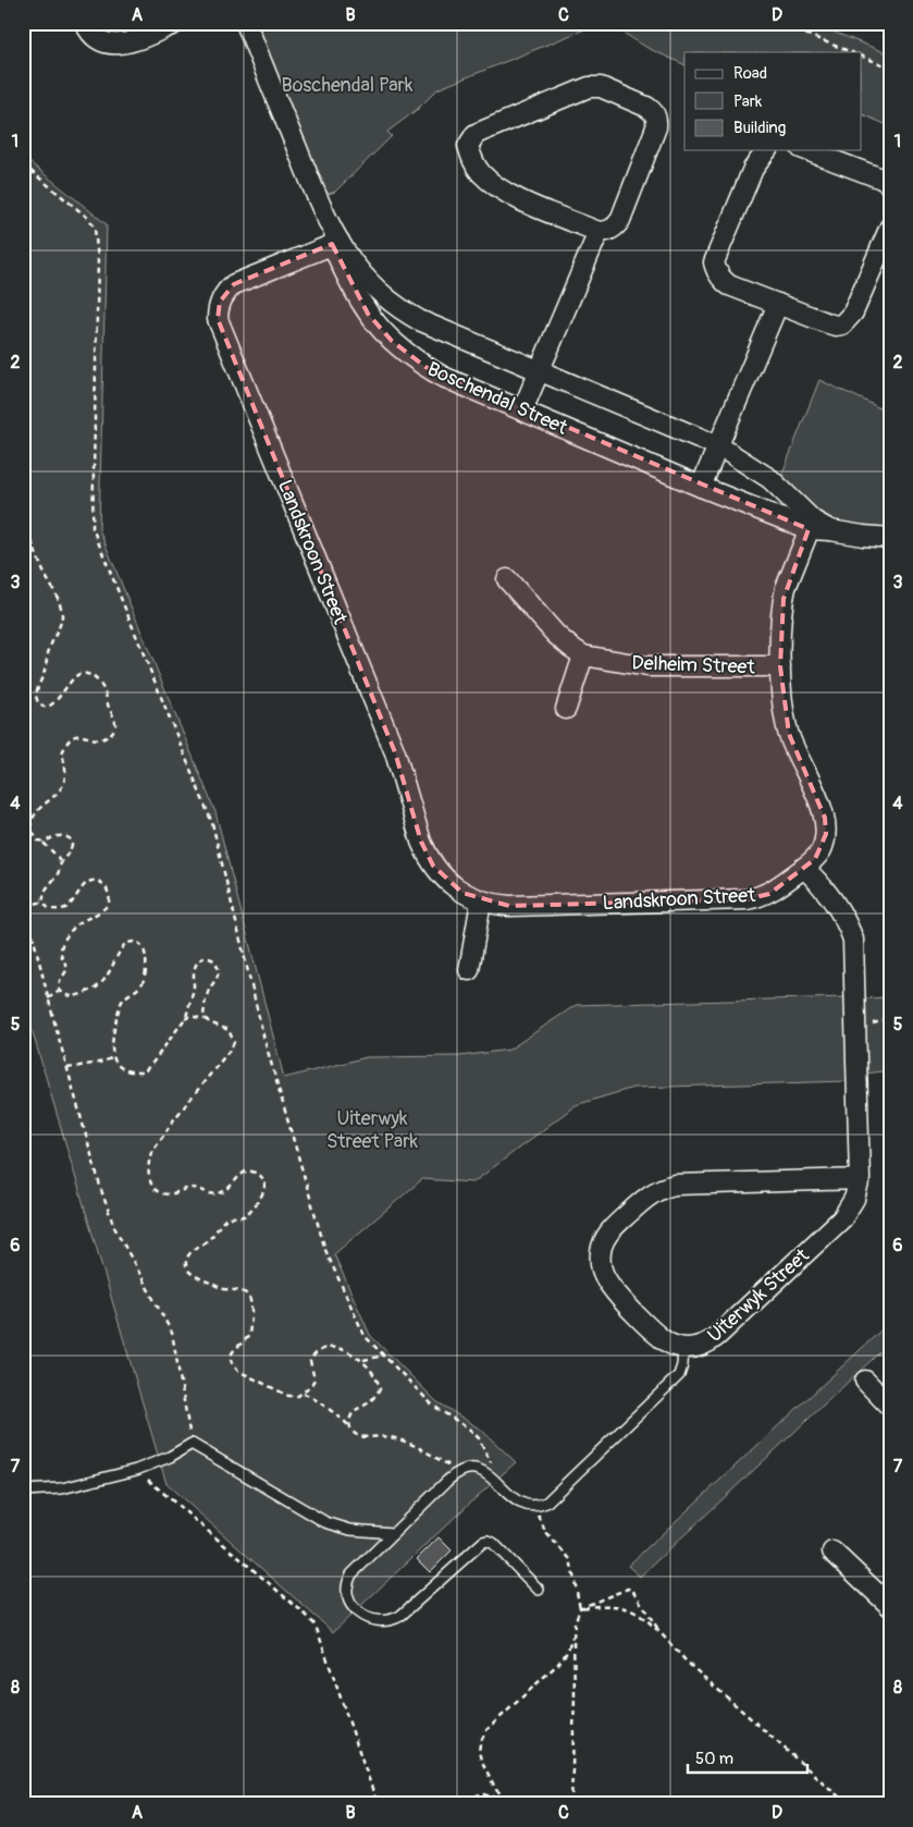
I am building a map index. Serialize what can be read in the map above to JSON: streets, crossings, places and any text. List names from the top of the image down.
{
  "streets": {
    "street": [
      "Boschendal Street",
      "Landskroon Street",
      "Delheim Street",
      "Uiterwyk Street"
    ]
  },
  "crossings": [
    ["Boschendal Street", "Landskroon Street"],
    ["Landskroon Street", "Delheim Street"],
    ["Landskroon Street", "Uiterwyk Street"]
  ],
  "parks": ["Boschendal Park", "Uiterwyk Street Park"],
  "legend": ["Road", "Park", "Building"],
  "scale_bar": "50 m",
  "grid": {
    "columns": [
      "A",
      "B",
      "C",
      "D"
    ],
    "rows": [
      "1",
      "2",
      "3",
      "4",
      "5",
      "6",
      "7",
      "8"
    ]
  }
}
